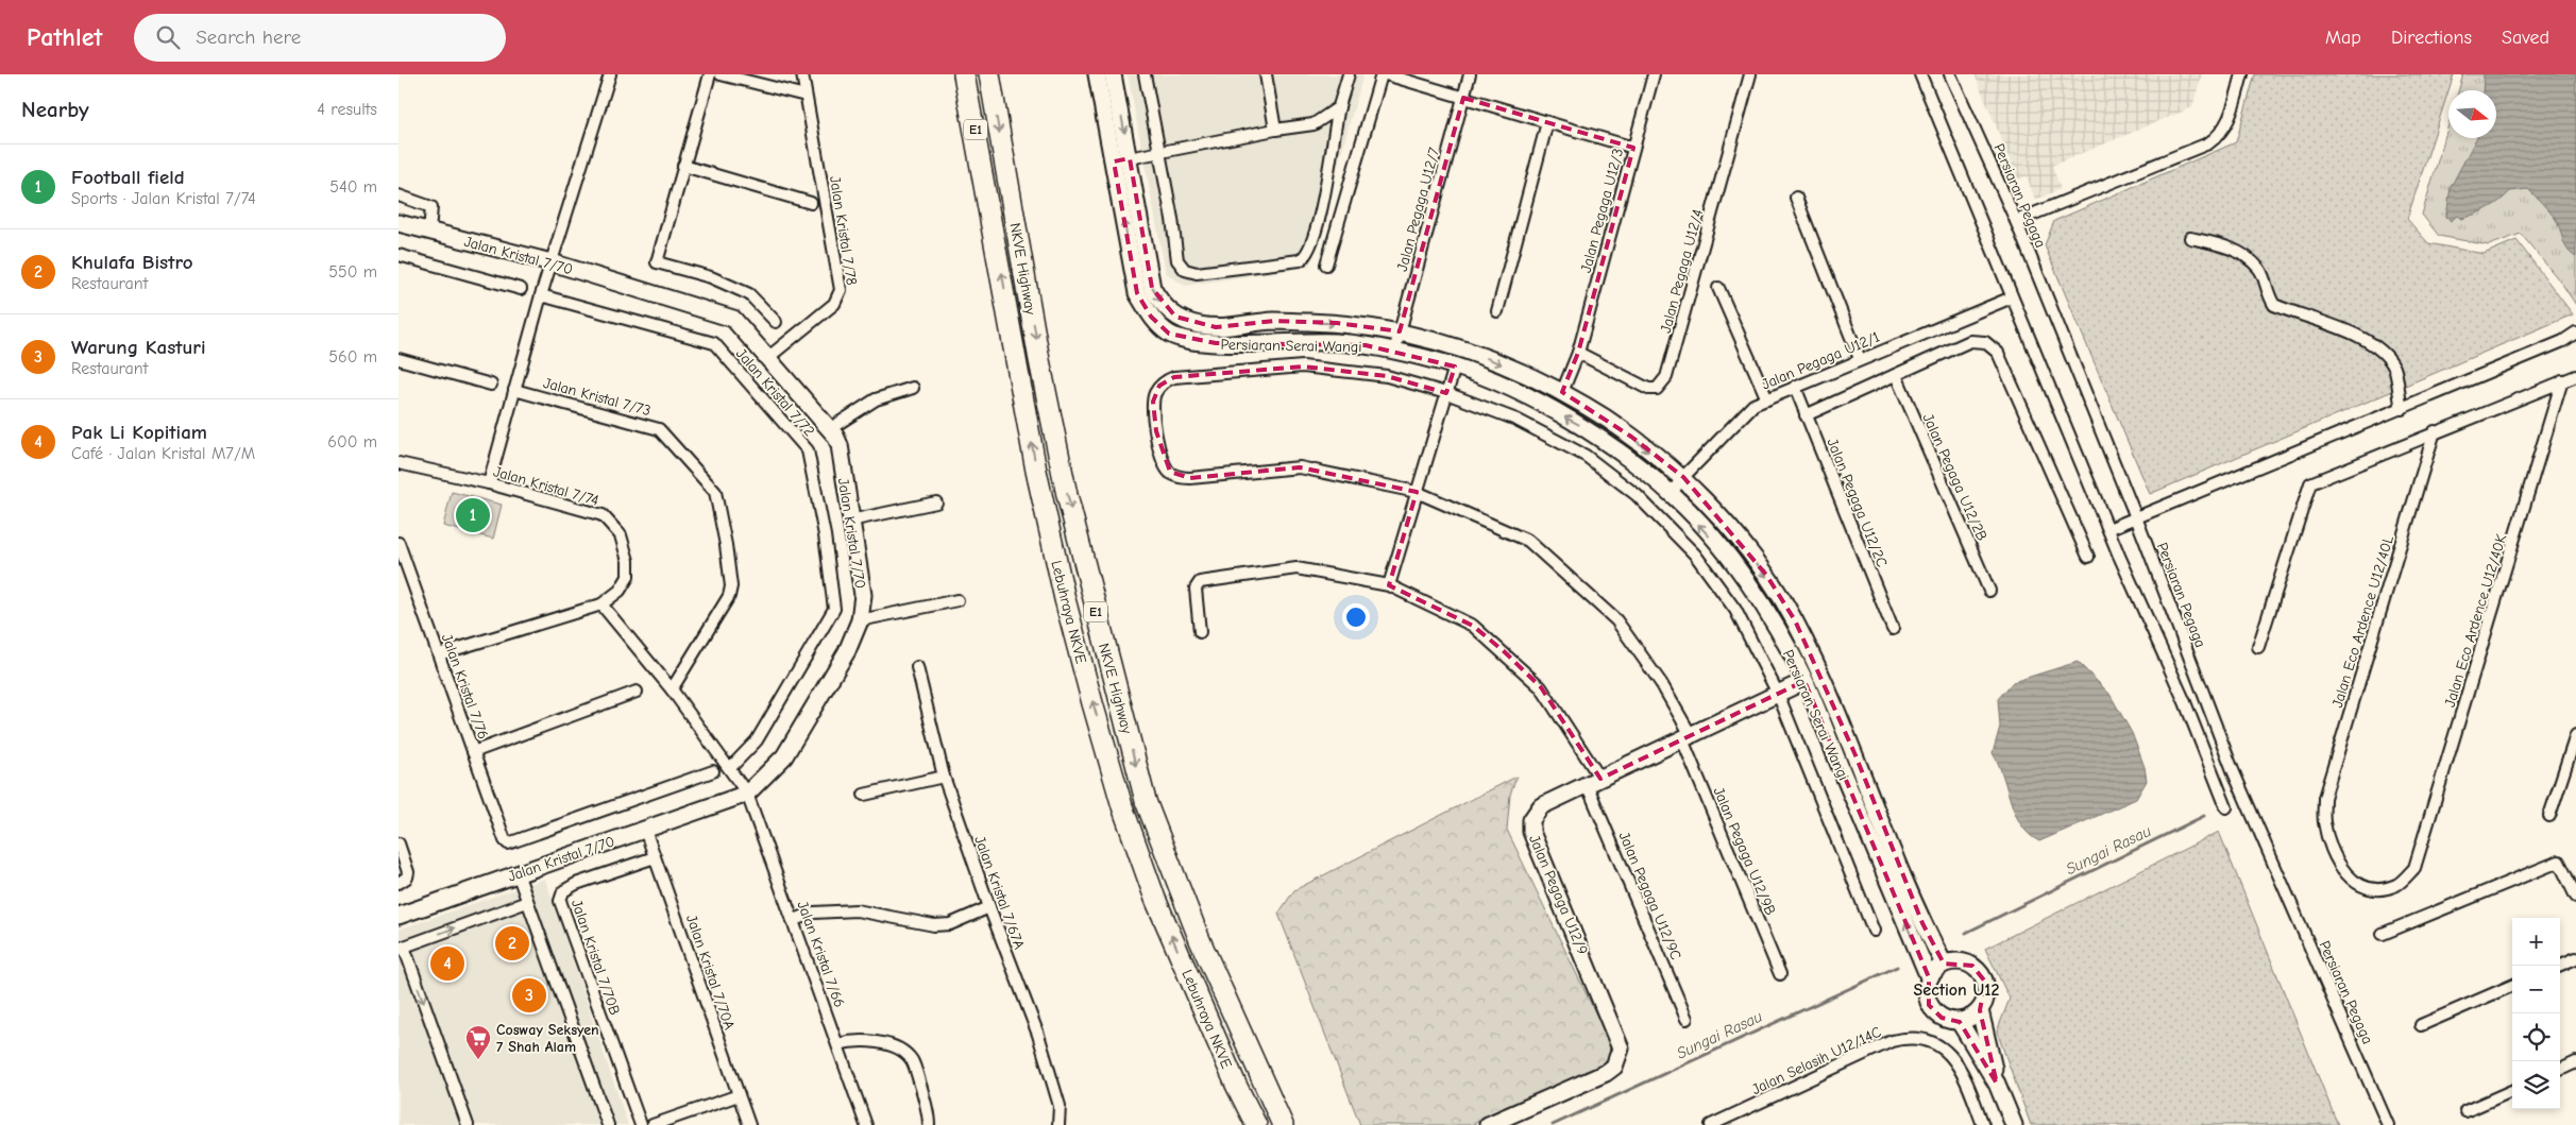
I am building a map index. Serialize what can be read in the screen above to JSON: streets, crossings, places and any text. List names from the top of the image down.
{
  "streets": {
    "highway": ["E1", "NKVE Highway", "Lebuhraya NKVE"],
    "street": [
      "Persiaran Pegaga",
      "Jalan Pegaga U12/7",
      "Jalan Pegaga U12/3",
      "Jalan Kristal 7/78",
      "Jalan Kristal 7/70",
      "Jalan Pegaga U12/4",
      "Persiaran Serai Wangi",
      "Jalan Pegaga U12/1",
      "Jalan Kristal 7/72",
      "Jalan Kristal 7/73",
      "Jalan Pegaga U12/2B",
      "Jalan Kristal 7/74",
      "Jalan Pegaga U12/2C",
      "Jalan Eco Ardence U12/40K",
      "Jalan Eco Ardence U12/40L",
      "Jalan Kristal 7/76",
      "Jalan Pegaga U12/9B",
      "Jalan Kristal 7/67A",
      "Jalan Pegaga U12/9",
      "Jalan Pegaga U12/9C",
      "Jalan Kristal 7/66",
      "Jalan Kristal 7/70B",
      "Jalan Kristal 7/70A",
      "Jalan Selasih U12/14C"
    ]
  },
  "crossings": [
    ["Jalan Pegaga U12/7", "Persiaran Serai Wangi"],
    ["Jalan Pegaga U12/3", "Jalan Pegaga U12/4"],
    ["Jalan Pegaga U12/3", "Persiaran Serai Wangi"],
    ["Jalan Kristal 7/78", "Jalan Kristal 7/70"],
    ["Jalan Kristal 7/70", "Jalan Kristal 7/66"],
    ["Jalan Kristal 7/70", "Jalan Kristal 7/70A"],
    ["Persiaran Serai Wangi", "Jalan Pegaga U12/1"],
    ["Persiaran Serai Wangi", "Jalan Pegaga U12/9"],
    ["Jalan Pegaga U12/1", "Jalan Pegaga U12/2C"],
    ["Jalan Kristal 7/72", "Jalan Kristal 7/66"],
    ["Jalan Kristal 7/73", "Jalan Kristal 7/66"],
    ["Jalan Kristal 7/74", "Jalan Kristal 7/76"],
    ["Jalan Kristal 7/74", "Jalan Kristal 7/66"],
    ["Jalan Eco Ardence U12/40K", "Jalan Eco Ardence U12/40L"],
    ["Jalan Pegaga U12/9B", "Jalan Pegaga U12/9"],
    ["Jalan Pegaga U12/9", "Jalan Pegaga U12/9C"],
    ["Jalan Kristal 7/70B", "Jalan Kristal 7/70A"]
  ],
  "one_way": ["NKVE Highway", "Lebuhraya NKVE"],
  "districts": ["Section U12"],
  "water": ["Sungai Rasau"],
  "places": {
    "supermarket": ["Cosway Seksyen 7 Shah Alam"]
  },
  "north": "right",
  "page": {
    "header": "Pathlet",
    "search": "Search here",
    "nav": ["Map", "Directions", "Saved"],
    "heading": ["Nearby", "4 results"],
    "list": [
      {
        "mark": "1",
        "name": "Football field",
        "note": "Sports · Jalan Kristal 7/74",
        "value": "540 m"
      },
      {
        "mark": "2",
        "name": "Khulafa Bistro",
        "note": "Restaurant",
        "value": "550 m"
      },
      {
        "mark": "3",
        "name": "Warung Kasturi",
        "note": "Restaurant",
        "value": "560 m"
      },
      {
        "mark": "4",
        "name": "Pak Li Kopitiam",
        "note": "Café · Jalan Kristal M7/M",
        "value": "600 m"
      }
    ],
    "pins": [
      "1",
      "2",
      "4",
      "3"
    ],
    "map_buttons": ["+", "−"]
  }
}
